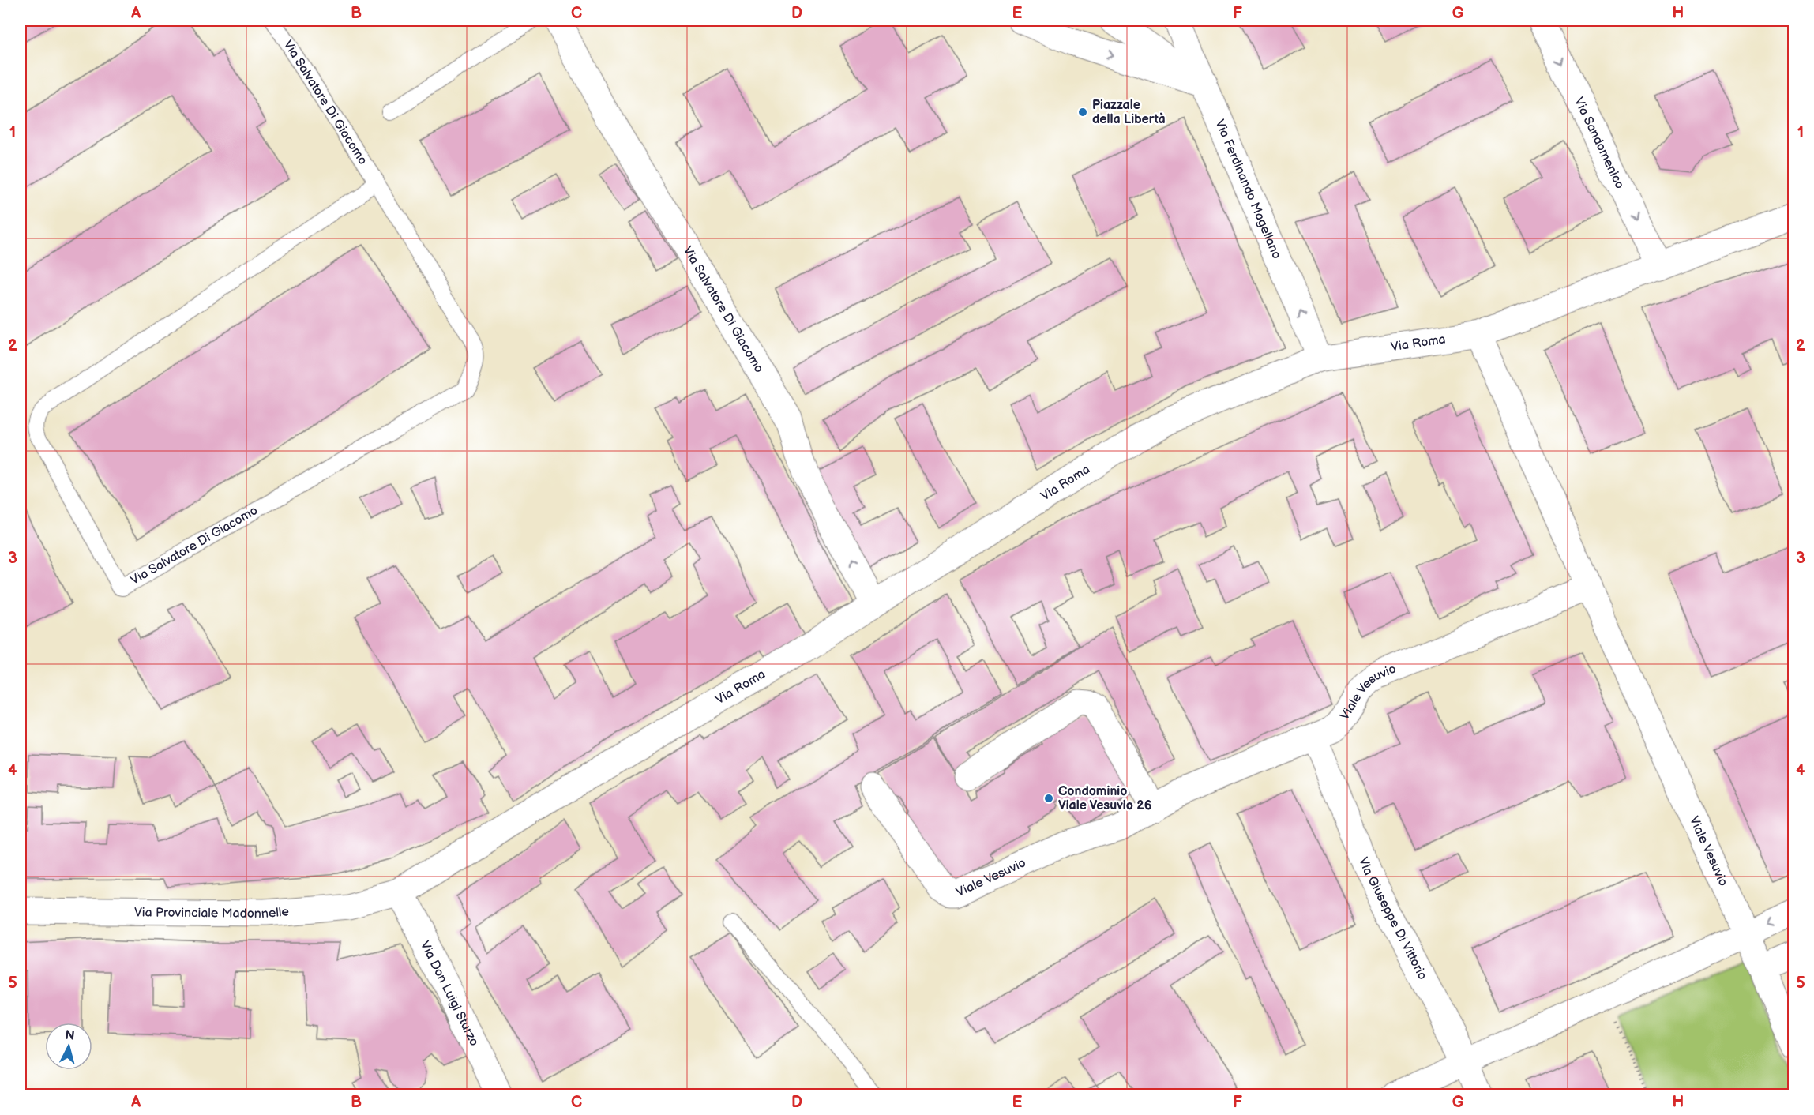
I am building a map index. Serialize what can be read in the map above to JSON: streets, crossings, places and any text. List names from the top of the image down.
{
  "streets": {
    "street": [
      "Via Salvatore Di Giacomo",
      "Via Sandomenico",
      "Via Ferdinando Magellano",
      "Via Roma",
      "Viale Vesuvio",
      "Via Provinciale Madonnelle",
      "Via Giuseppe Di Vittorio",
      "Via Don Luigi Sturzo"
    ]
  },
  "crossings": [
    ["Via Salvatore Di Giacomo", "Via Roma"],
    ["Via Sandomenico", "Via Roma"],
    ["Via Ferdinando Magellano", "Via Roma"],
    ["Via Roma", "Viale Vesuvio"],
    ["Via Roma", "Via Provinciale Madonnelle"],
    ["Via Roma", "Via Don Luigi Sturzo"],
    ["Viale Vesuvio", "Via Giuseppe Di Vittorio"],
    ["Via Provinciale Madonnelle", "Via Don Luigi Sturzo"]
  ],
  "one_way": ["Via Sandomenico", "Via Ferdinando Magellano"],
  "places": ["Piazzale della Libertà", "Condominio Viale Vesuvio 26"],
  "north": "top",
  "grid": {
    "columns": [
      "A",
      "B",
      "C",
      "D",
      "E",
      "F",
      "G",
      "H"
    ],
    "rows": [
      "1",
      "2",
      "3",
      "4",
      "5"
    ]
  }
}
